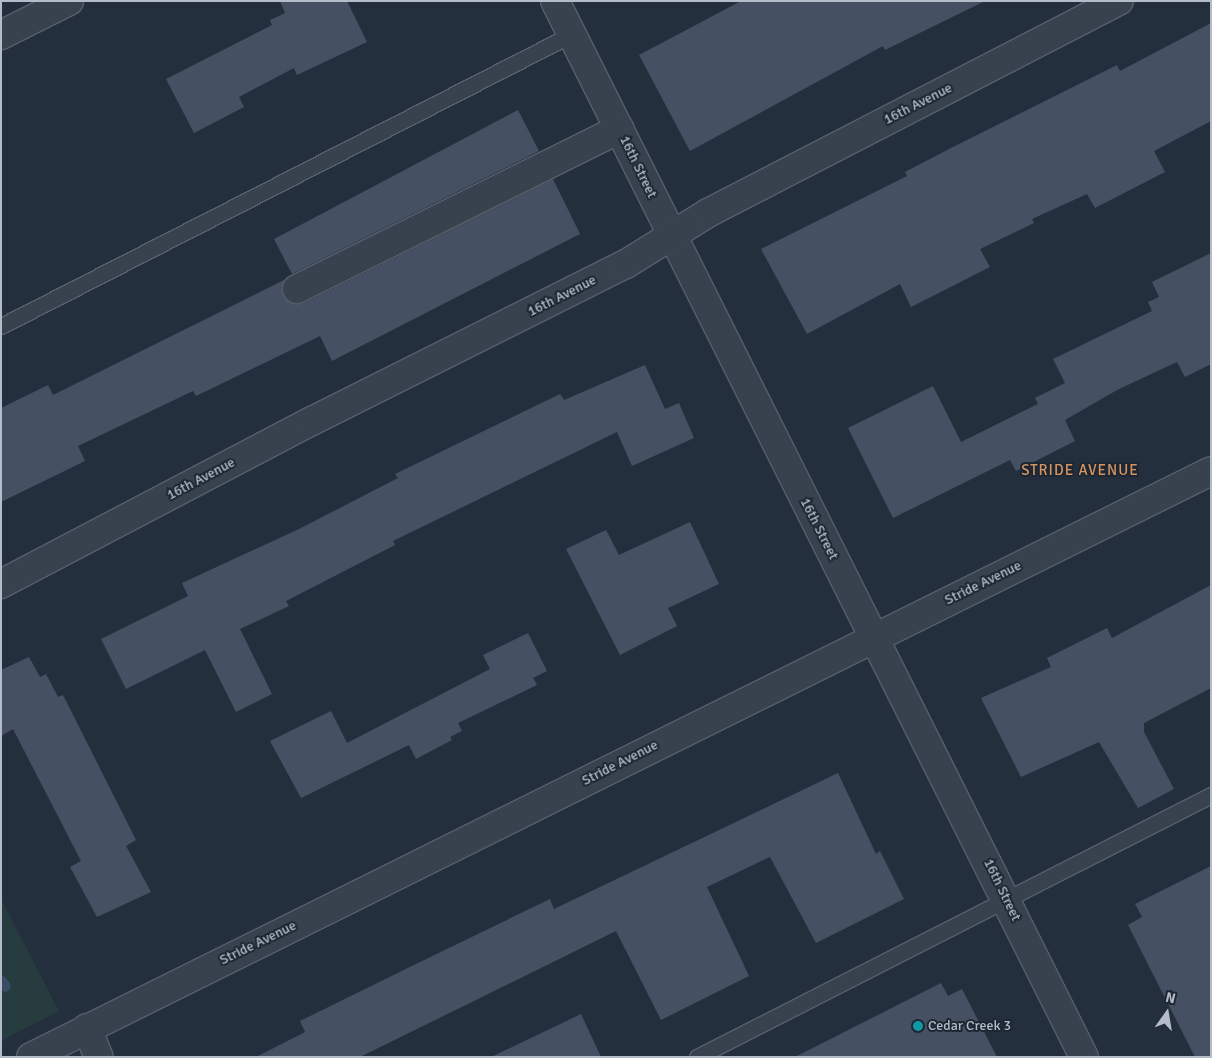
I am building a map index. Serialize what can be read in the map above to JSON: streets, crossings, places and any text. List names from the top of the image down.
{
  "streets": {
    "street": ["16th Avenue", "16th Street", "Stride Avenue"]
  },
  "crossings": [
    ["16th Avenue", "16th Street"],
    ["16th Street", "Stride Avenue"]
  ],
  "districts": ["STRIDE AVENUE"],
  "places": ["Cedar Creek 3"],
  "north": "top"
}
